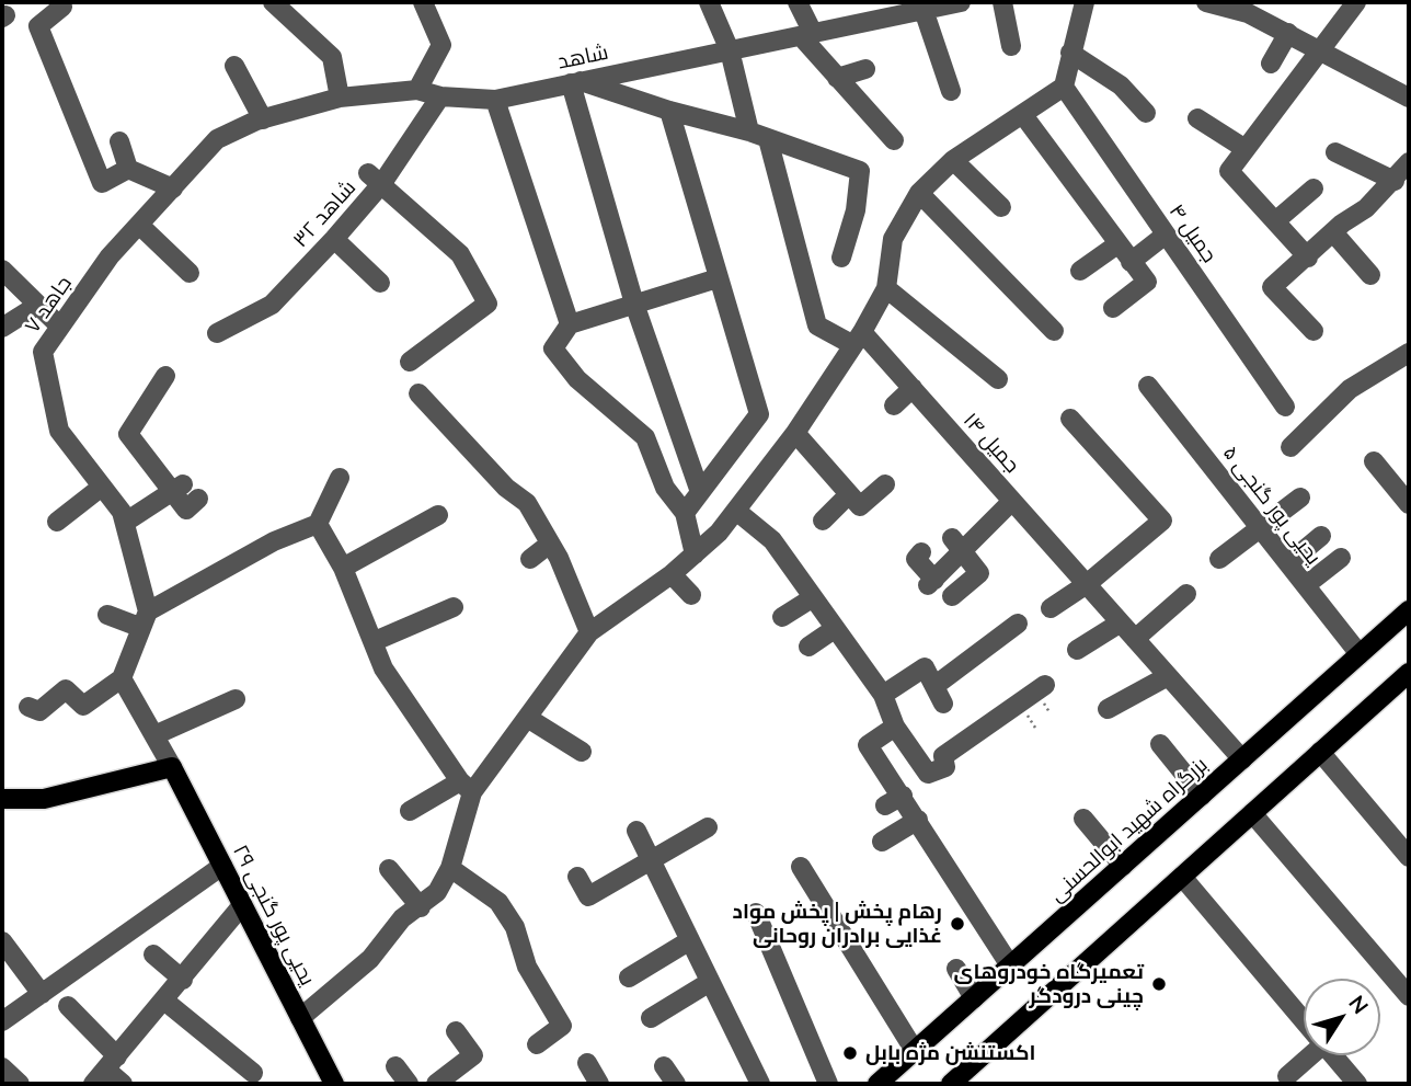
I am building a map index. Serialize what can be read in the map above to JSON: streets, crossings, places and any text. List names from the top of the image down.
{
  "streets": {
    "main road": ["بزرگراه شهید ابوالحسنی", "یحیی پور گنجی ۲۹"],
    "street": [
      "شاهد",
      "شاهد ۳۲",
      "جمیل ۴",
      "جاهد ۷",
      "جمیل ۱۴",
      "یحیی پور گنجی ۵"
    ]
  },
  "crossings": [
    ["شاهد", "شاهد ۳۲"],
    ["شاهد", "جاهد ۷"],
    ["جمیل ۱۴", "بزرگراه شهید ابوالحسنی"],
    ["یحیی پور گنجی ۵", "بزرگراه شهید ابوالحسنی"]
  ],
  "places": ["رهام پخش | پخش مواد غذایی برادران روحانی", "تعمیرگاه خودروهای چینی درودگر", "اکستنشن مژه بابل"],
  "north": "top right"
}
